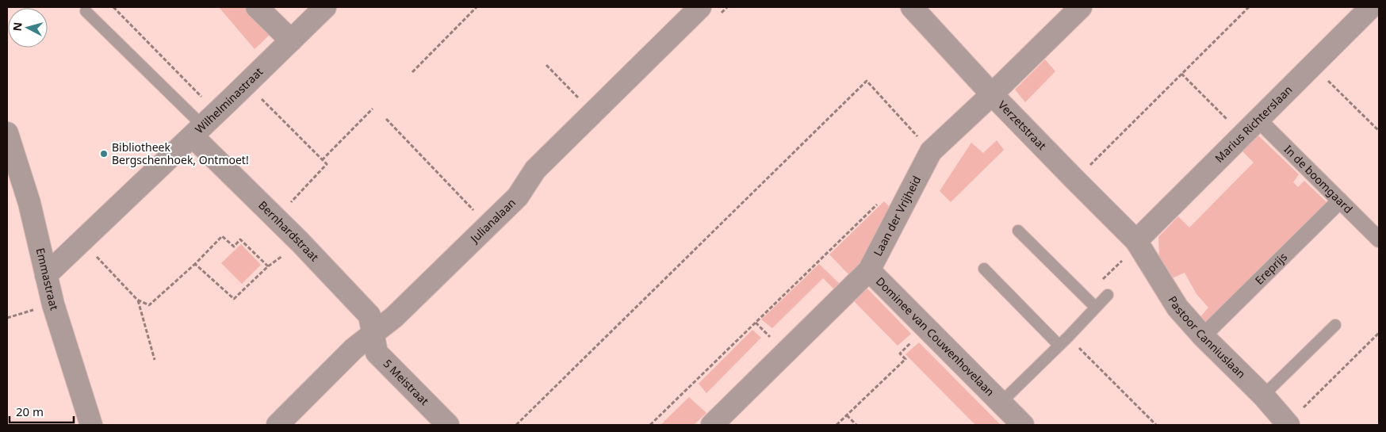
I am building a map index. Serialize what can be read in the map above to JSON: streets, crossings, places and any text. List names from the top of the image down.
{
  "streets": {
    "street": [
      "Wilhelminastraat",
      "Marius Richterslaan",
      "Verzetstraat",
      "In de boomgaard",
      "Laan der Vrijheid",
      "Julianalaan",
      "Bernhardstraat",
      "Ereprijs",
      "Emmastraat",
      "Pastoor Canniuslaan",
      "Dominee van Couwenhovelaan",
      "5 Meistraat"
    ]
  },
  "crossings": [
    ["Wilhelminastraat", "Bernhardstraat"],
    ["Wilhelminastraat", "Emmastraat"],
    ["Marius Richterslaan", "Verzetstraat"],
    ["Marius Richterslaan", "In de boomgaard"],
    ["Marius Richterslaan", "Pastoor Canniuslaan"],
    ["Verzetstraat", "Laan der Vrijheid"],
    ["Verzetstraat", "Pastoor Canniuslaan"],
    ["In de boomgaard", "Ereprijs"],
    ["Laan der Vrijheid", "Dominee van Couwenhovelaan"],
    ["Julianalaan", "Bernhardstraat"],
    ["Julianalaan", "5 Meistraat"],
    ["Bernhardstraat", "5 Meistraat"],
    ["Ereprijs", "Pastoor Canniuslaan"]
  ],
  "places": ["Bibliotheek Bergschenhoek, Ontmoet!"],
  "scale_bar": "20 m",
  "north": "left"
}
